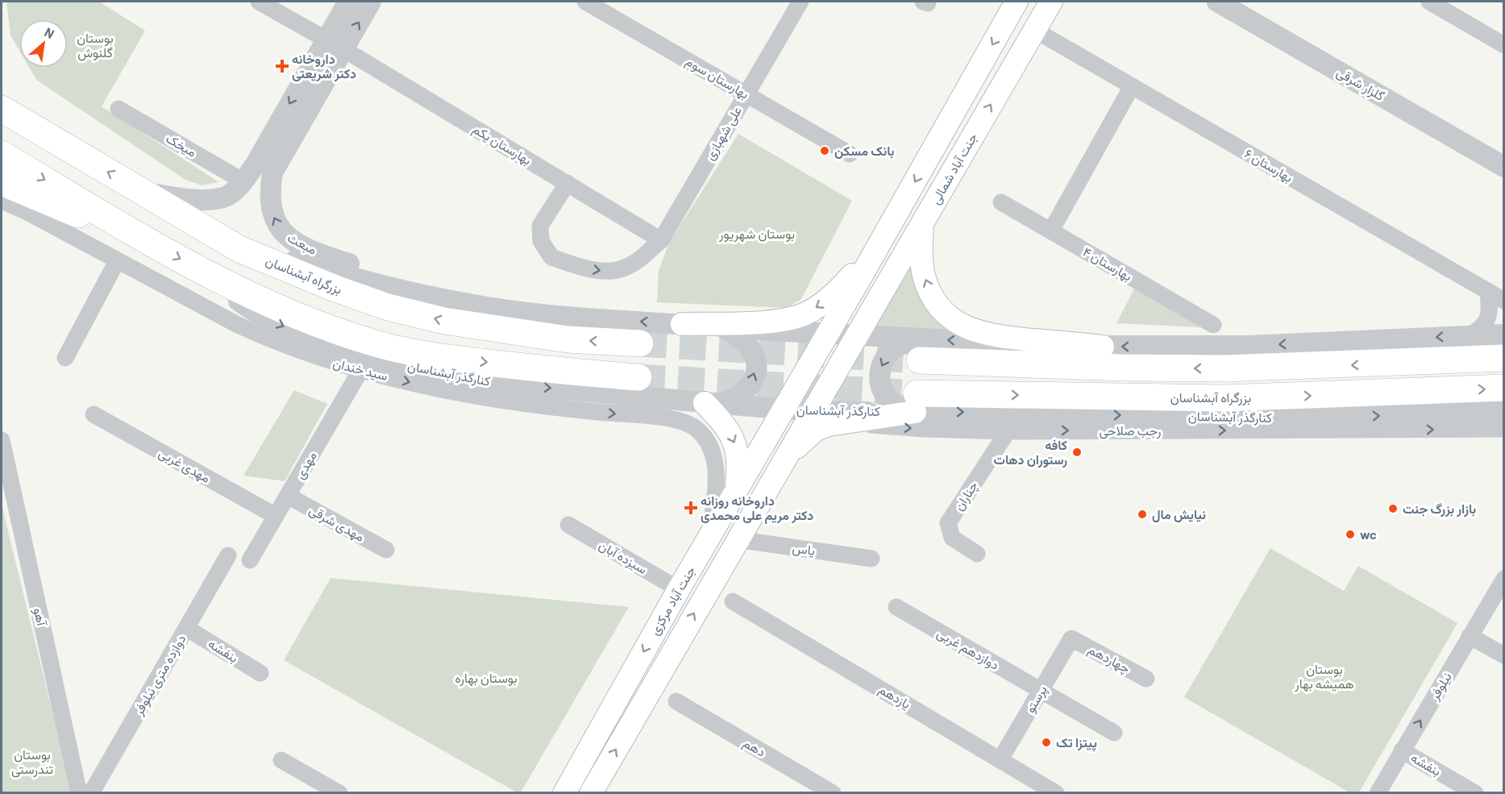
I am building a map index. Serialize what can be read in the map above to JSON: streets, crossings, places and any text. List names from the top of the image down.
{
  "streets": {
    "highway": ["بزرگراه آبشناسان"],
    "main road": ["جنت آباد شمالی", "جنت آباد مرکزی"],
    "street": [
      "بهارستان سوم",
      "گلزار شرقی",
      "علی شهبازی",
      "بهارستان یکم",
      "میخک",
      "بهارستان ۶",
      "مبعث",
      "بهارستان ۴",
      "سید خندان",
      "کنارگذر آبشناسان",
      "رجب صلاحی",
      "مهدی غربی",
      "مهدی",
      "چناران",
      "مهدی شرقی",
      "یاس",
      "سیزده آبان",
      "آهو",
      "دوازدهم غربی",
      "بنفشه",
      "چهاردهم",
      "دوازده متری نیلوفر",
      "نیلوفر",
      "یازدهم",
      "پرستو",
      "دهم"
    ]
  },
  "crossings": [
    ["بهارستان سوم", "علی شهبازی"],
    ["علی شهبازی", "بهارستان یکم"],
    ["بهارستان یکم", "مبعث"],
    ["بهارستان ۶", "جنت آباد شمالی"],
    ["جنت آباد شمالی", "کنارگذر آبشناسان"],
    ["جنت آباد شمالی", "جنت آباد مرکزی"],
    ["بزرگراه آبشناسان", "کنارگذر آبشناسان"],
    ["سید خندان", "مهدی"],
    ["سید خندان", "جنت آباد مرکزی"],
    ["کنارگذر آبشناسان", "جنت آباد مرکزی"],
    ["رجب صلاحی", "چناران"],
    ["مهدی غربی", "مهدی"],
    ["مهدی", "مهدی شرقی"],
    ["یاس", "جنت آباد مرکزی"],
    ["سیزده آبان", "جنت آباد مرکزی"],
    ["دوازدهم غربی", "پرستو"],
    ["بنفشه", "دوازده متری نیلوفر"],
    ["بنفشه", "نیلوفر"],
    ["چهاردهم", "پرستو"],
    ["یازدهم", "پرستو"]
  ],
  "one_way": ["نیلوفر"],
  "parks": [
    "بوستان گلنوش",
    "بوستان شهریور",
    "بوستان همیشه بهار",
    "بوستان بهاره",
    "بوستان تندرستی"
  ],
  "places": {
    "health": ["داروخانه دکتر شریعتی", "داروخانه روزانه دکتر مریم علی محمدی"],
    "other": [
      "بانک مسکن",
      "کافه رستوران دهات",
      "بازار بزرگ جنت",
      "نیایش مال",
      "wc",
      "پیتزا تک"
    ]
  },
  "north": "top right"
}
